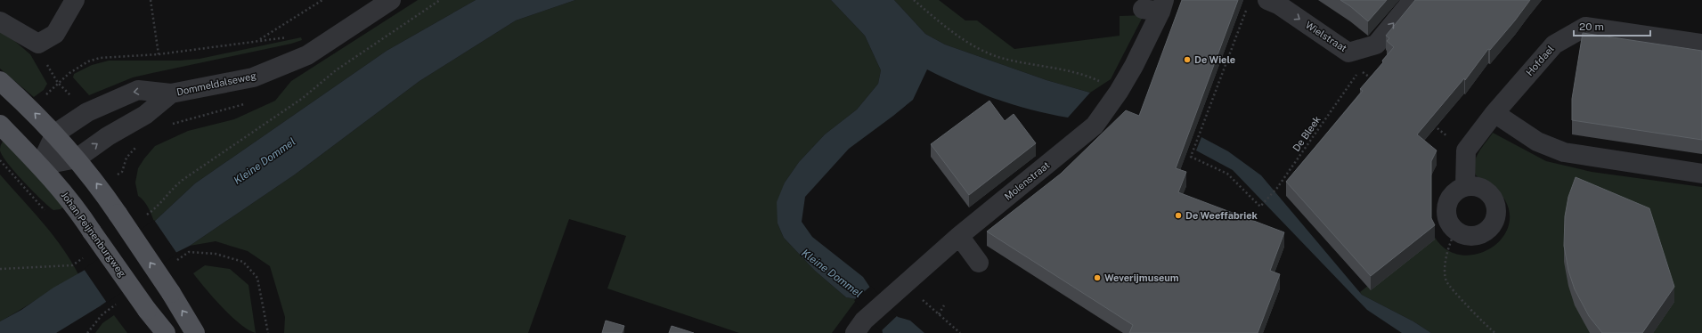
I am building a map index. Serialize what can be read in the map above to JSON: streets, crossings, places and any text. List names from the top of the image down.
{
  "streets": {
    "main road": ["Johan Peijnenburgweg"],
    "street": [
      "Wielstraat",
      "Hofdael",
      "Dommeldalseweg",
      "Molenstraat"
    ],
    "path": ["De Bleek"]
  },
  "crossings": [
    ["Dommeldalseweg", "Johan Peijnenburgweg"]
  ],
  "water": ["Kleine Dommel"],
  "places": ["De Wiele", "De Weeffabriek", "Weverijmuseum"],
  "scale_bar": "20 m"
}
